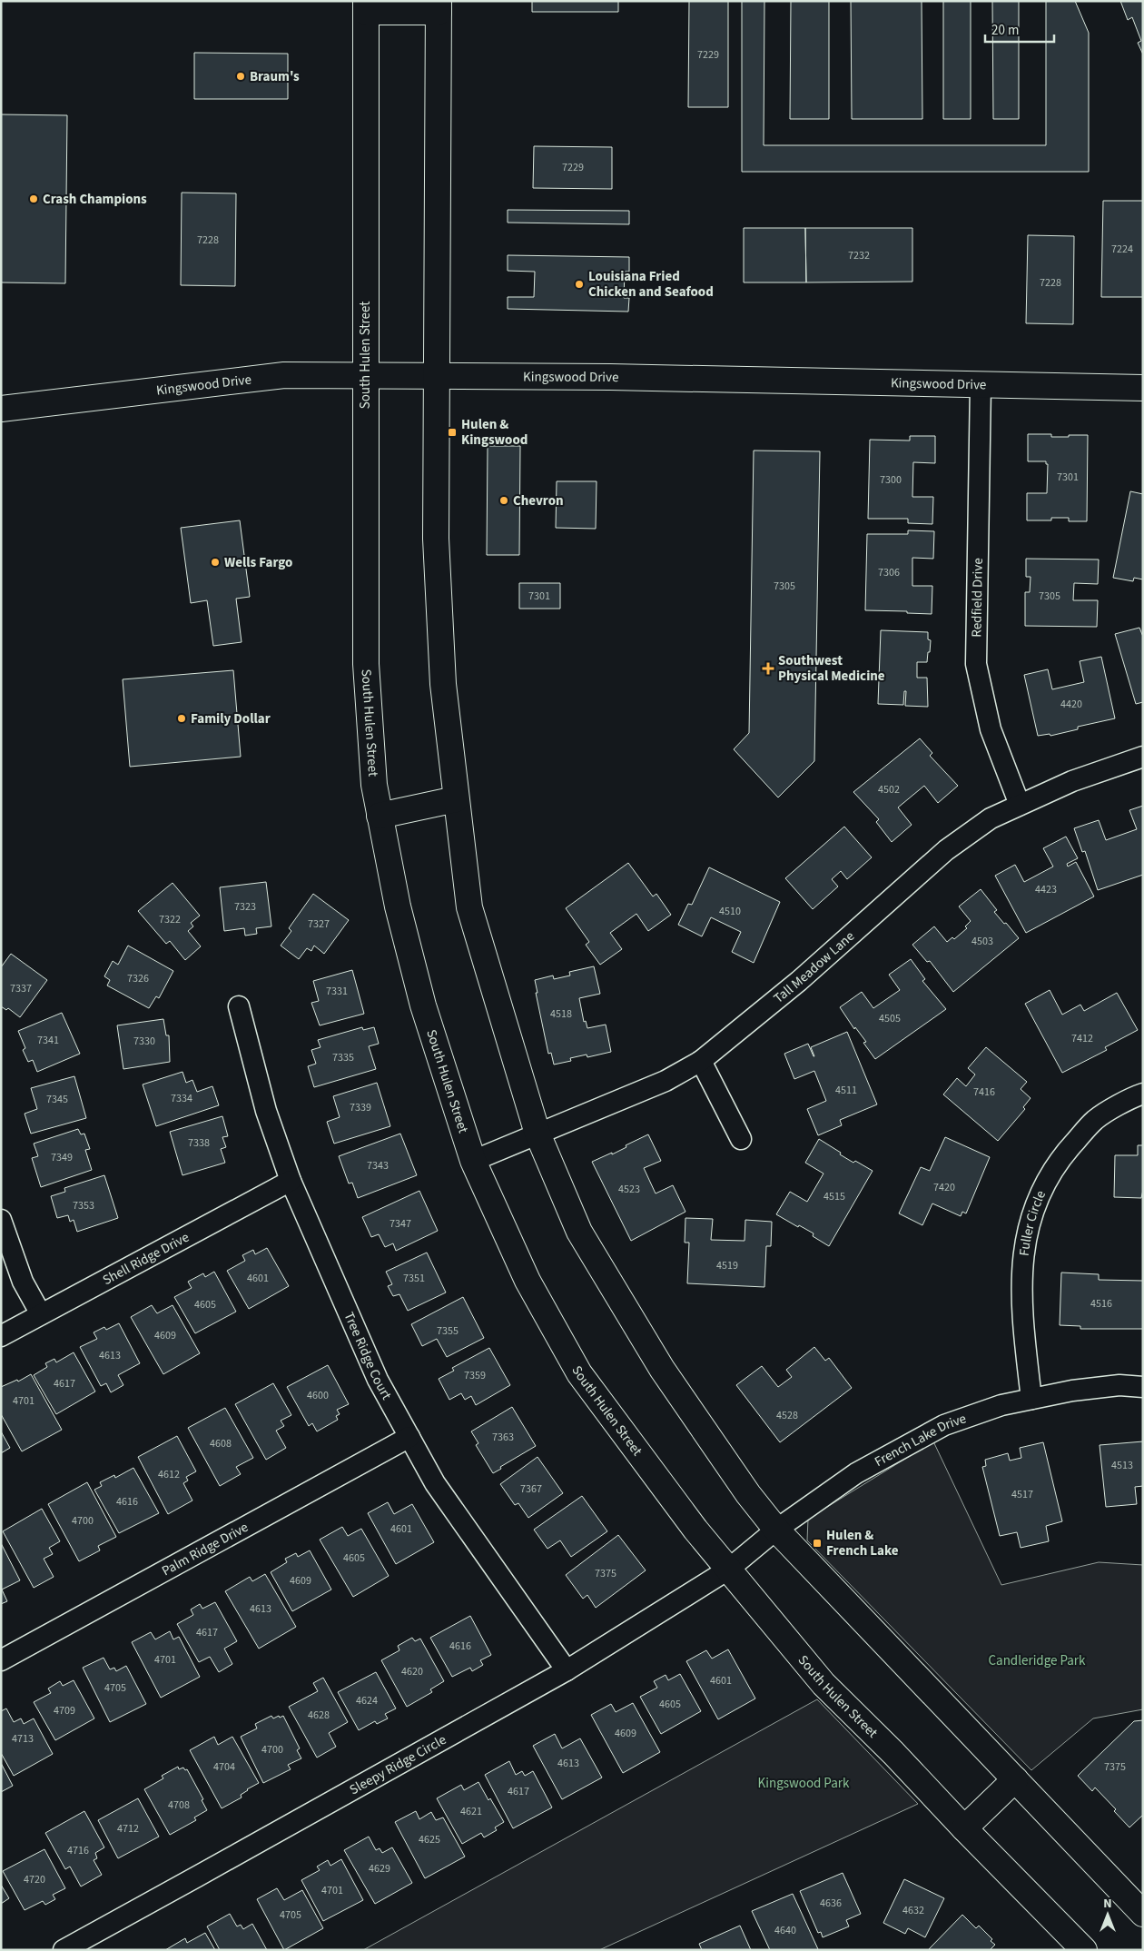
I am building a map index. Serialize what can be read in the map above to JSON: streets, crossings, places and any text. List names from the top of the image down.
{
  "streets": {
    "main road": ["South Hulen Street", "Kingswood Drive"],
    "street": [
      "Redfield Drive",
      "Tall Meadow Lane",
      "Fuller Circle",
      "Shell Ridge Drive",
      "Tree Ridge Court",
      "French Lake Drive",
      "Palm Ridge Drive",
      "Sleepy Ridge Circle"
    ]
  },
  "crossings": [
    ["South Hulen Street", "Kingswood Drive"],
    ["South Hulen Street", "Tall Meadow Lane"],
    ["South Hulen Street", "French Lake Drive"],
    ["South Hulen Street", "Sleepy Ridge Circle"],
    ["Kingswood Drive", "Redfield Drive"],
    ["Redfield Drive", "Tall Meadow Lane"],
    ["Fuller Circle", "French Lake Drive"],
    ["Shell Ridge Drive", "Tree Ridge Court"],
    ["Tree Ridge Court", "Palm Ridge Drive"],
    ["Tree Ridge Court", "Sleepy Ridge Circle"],
    ["French Lake Drive", "Sleepy Ridge Circle"]
  ],
  "parks": ["Candleridge Park", "Kingswood Park"],
  "places": {
    "other": [
      "Braum's",
      "Crash Champions",
      "Louisiana Fried Chicken and Seafood",
      "Chevron",
      "Wells Fargo",
      "Family Dollar"
    ],
    "transit": ["Hulen & Kingswood", "Hulen & French Lake"],
    "health": ["Southwest Physical Medicine"]
  },
  "house_numbers": [
    "7229",
    "7229",
    "7228",
    "7224",
    "7232",
    "7228",
    "7301",
    "7300",
    "7306",
    "7305",
    "7301",
    "7305",
    "4420",
    "4502",
    "4423",
    "7323",
    "4510",
    "7322",
    "7327",
    "4503",
    "7326",
    "7337",
    "7331",
    "4518",
    "4505",
    "7412",
    "7341",
    "7330",
    "7335",
    "4511",
    "7416",
    "7334",
    "7345",
    "7339",
    "7338",
    "7349",
    "7343",
    "7420",
    "4523",
    "4515",
    "7353",
    "7347",
    "4519",
    "4601",
    "7351",
    "4516",
    "4605",
    "7355",
    "4609",
    "4613",
    "7359",
    "4617",
    "4600",
    "4701",
    "4528",
    "7363",
    "4608",
    "4513",
    "4612",
    "7367",
    "4517",
    "4616",
    "4700",
    "4601",
    "4605",
    "7375",
    "4609",
    "4613",
    "4617",
    "4616",
    "4701",
    "4620",
    "4601",
    "4705",
    "4624",
    "4605",
    "4709",
    "4628",
    "4609",
    "4713",
    "4700",
    "4613",
    "4704",
    "7375",
    "4617",
    "4708",
    "4621",
    "4712",
    "4625",
    "4716",
    "4629",
    "4720",
    "4701",
    "4636",
    "4632",
    "4705",
    "4640"
  ],
  "scale_bar": "20 m",
  "north": "top"
}
